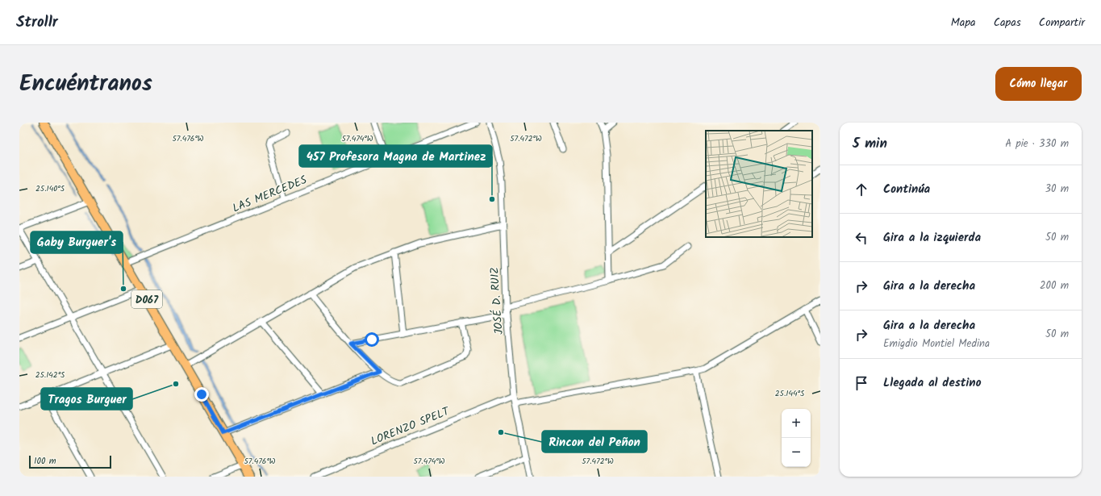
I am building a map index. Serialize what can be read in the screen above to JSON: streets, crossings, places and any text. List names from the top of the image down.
{
  "streets": {
    "main road": ["D067"],
    "street": ["LAS MERCEDES", "JOSÉ D. RUIZ", "LORENZO SPELT"]
  },
  "crossings": [
    ["LAS MERCEDES", "D067"],
    ["JOSÉ D. RUIZ", "LORENZO SPELT"]
  ],
  "places": [
    "457 Profesora Magna de Martinez",
    "Gaby Burguer's",
    "Tragos Burguer",
    "Rincon del Peñon"
  ],
  "scale_bar": "100 m",
  "page": {
    "header": "Strollr",
    "nav": ["Mapa", "Capas", "Compartir"],
    "title": "Encuéntranos",
    "buttons": "Cómo llegar",
    "heading": ["5 min", "A pie · 330 m"],
    "list": [
      ["Continúa", "30 m"],
      ["Gira a la izquierda", "50 m"],
      ["Gira a la derecha", "200 m"],
      ["Gira a la derecha", "Emigdio Montiel Medina", "50 m"],
      "Llegada al destino"
    ],
    "map_buttons": ["+", "−"],
    "scale": "100 m"
  },
  "coordinates": [
    "57.476°W",
    "57.474°W",
    "57.472°W",
    "25.140°S",
    "25.142°S",
    "25.144°S"
  ]
}
